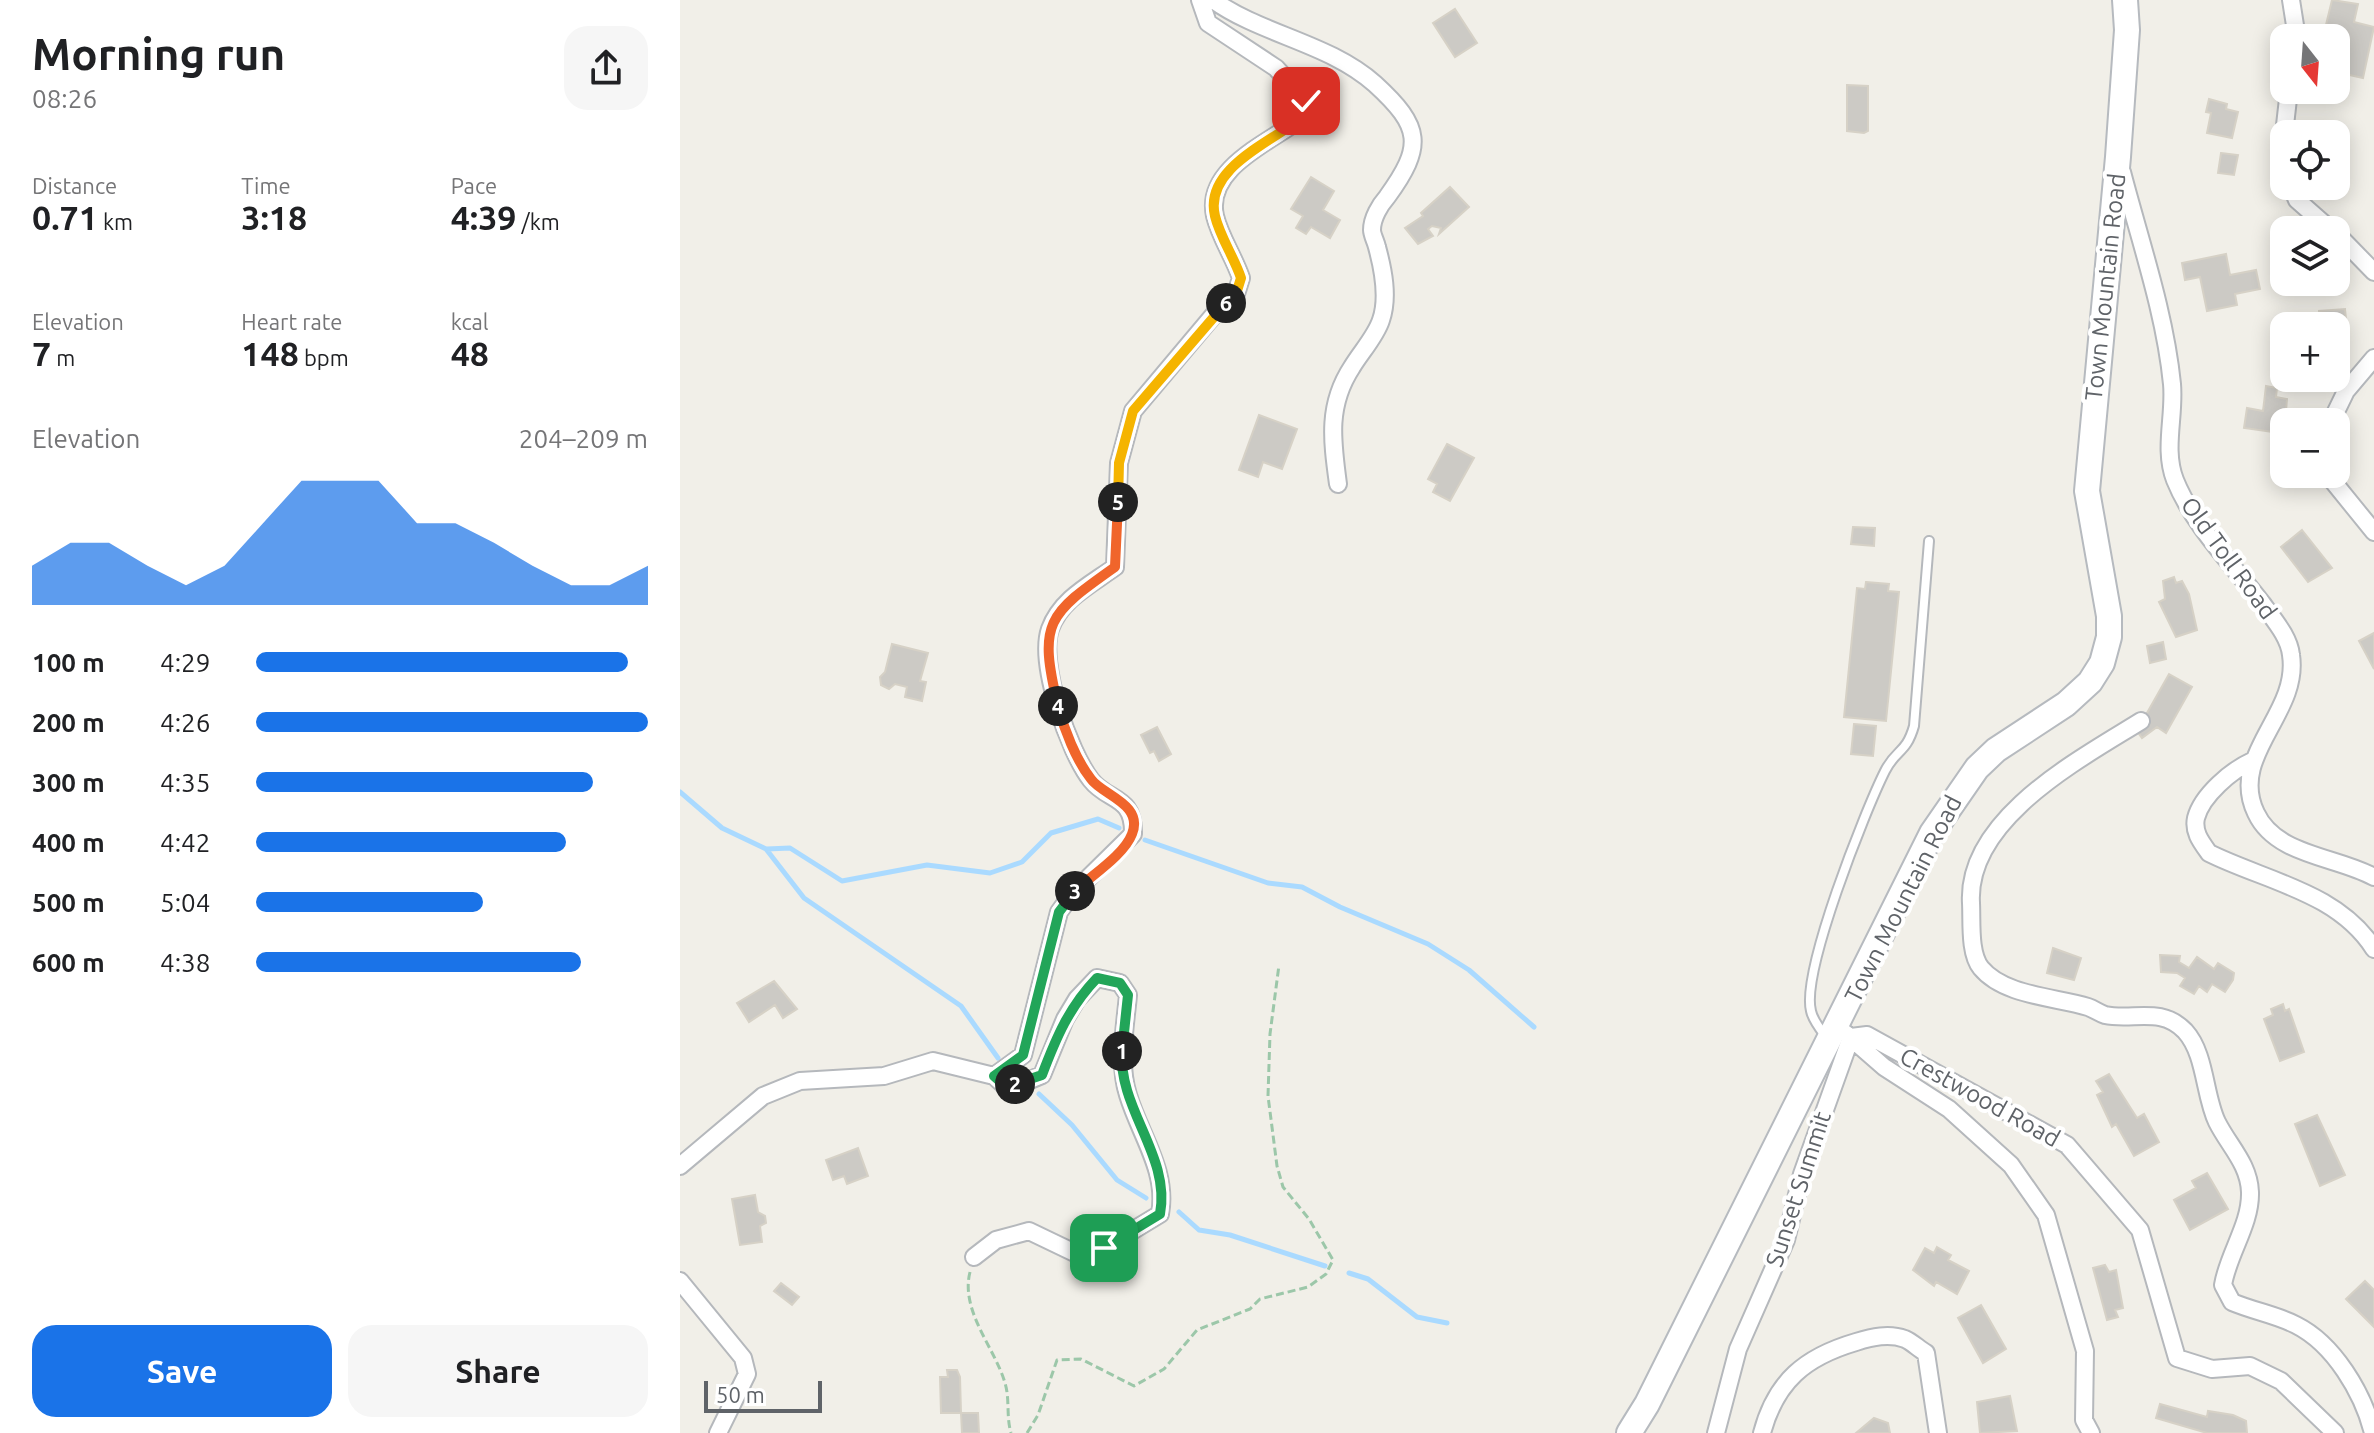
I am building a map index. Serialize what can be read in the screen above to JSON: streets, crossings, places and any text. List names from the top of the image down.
{
  "streets": {
    "main road": ["Town Mountain Road"],
    "street": ["Old Toll Road", "Crestwood Road", "Sunset Summit"]
  },
  "crossings": [
    ["Town Mountain Road", "Old Toll Road"],
    ["Town Mountain Road", "Crestwood Road"],
    ["Town Mountain Road", "Sunset Summit"],
    ["Crestwood Road", "Sunset Summit"]
  ],
  "scale_bar": "50 m",
  "north": "bottom",
  "page": {
    "heading": ["Morning run", "08:26"],
    "map_buttons": ["+", "−"],
    "stats": [
      ["Distance", "0.71 km"],
      ["Time", "3:18"],
      ["Pace", "4:39 /km"],
      ["Elevation", "7 m"],
      ["Heart rate", "148 bpm"],
      ["kcal", "48"]
    ],
    "pins": [
      "6",
      "5",
      "4",
      "3",
      "1",
      "2"
    ],
    "chart": ["Elevation", "204–209 m"],
    "list": [
      {
        "name": "100 m",
        "note": "4:29"
      },
      {
        "name": "200 m",
        "note": "4:26"
      },
      {
        "name": "300 m",
        "note": "4:35"
      },
      {
        "name": "400 m",
        "note": "4:42"
      },
      {
        "name": "500 m",
        "note": "5:04"
      },
      {
        "name": "600 m",
        "note": "4:38"
      }
    ],
    "buttons": ["Save", "Share"],
    "scale": "50 m"
  }
}
